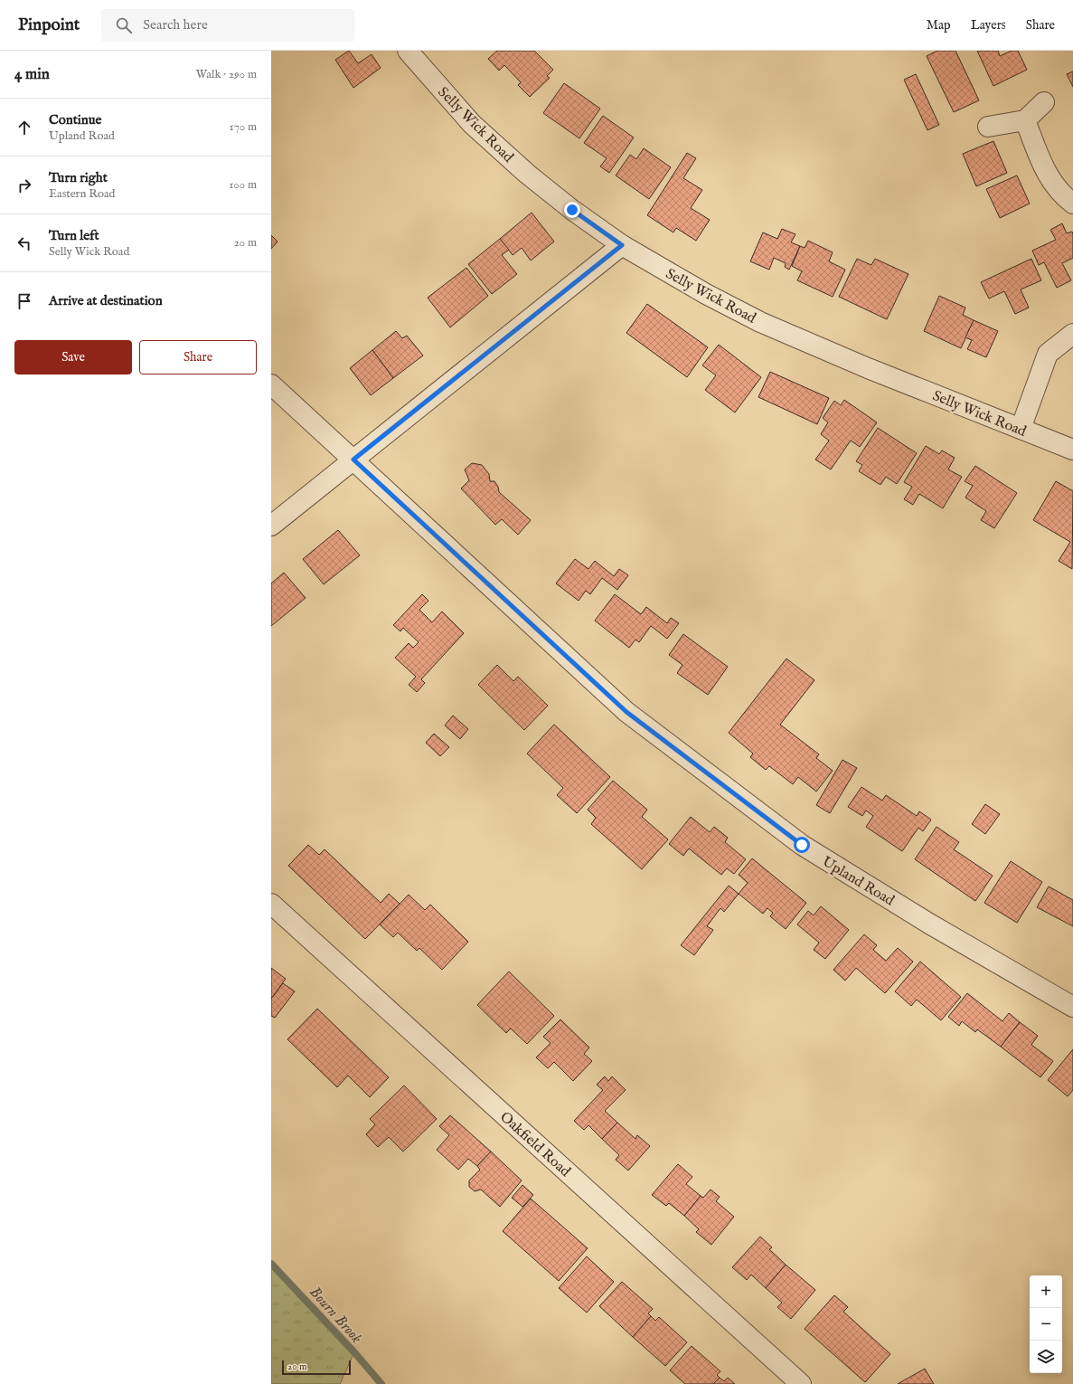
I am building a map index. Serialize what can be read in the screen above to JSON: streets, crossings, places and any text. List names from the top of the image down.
{
  "streets": {
    "street": ["Selly Wick Road", "Upland Road", "Oakfield Road"]
  },
  "water": ["Bourn Brook"],
  "scale_bar": "20 m",
  "page": {
    "header": "Pinpoint",
    "search": "Search here",
    "nav": ["Map", "Layers", "Share"],
    "heading": ["4 min", "Walk · 290 m"],
    "list": [
      ["Continue", "Upland Road", "170 m"],
      ["Turn right", "Eastern Road", "100 m"],
      ["Turn left", "Selly Wick Road", "20 m"],
      "Arrive at destination"
    ],
    "buttons": ["Save", "Share"],
    "map_buttons": ["+", "−"],
    "scale": "20 m"
  }
}
